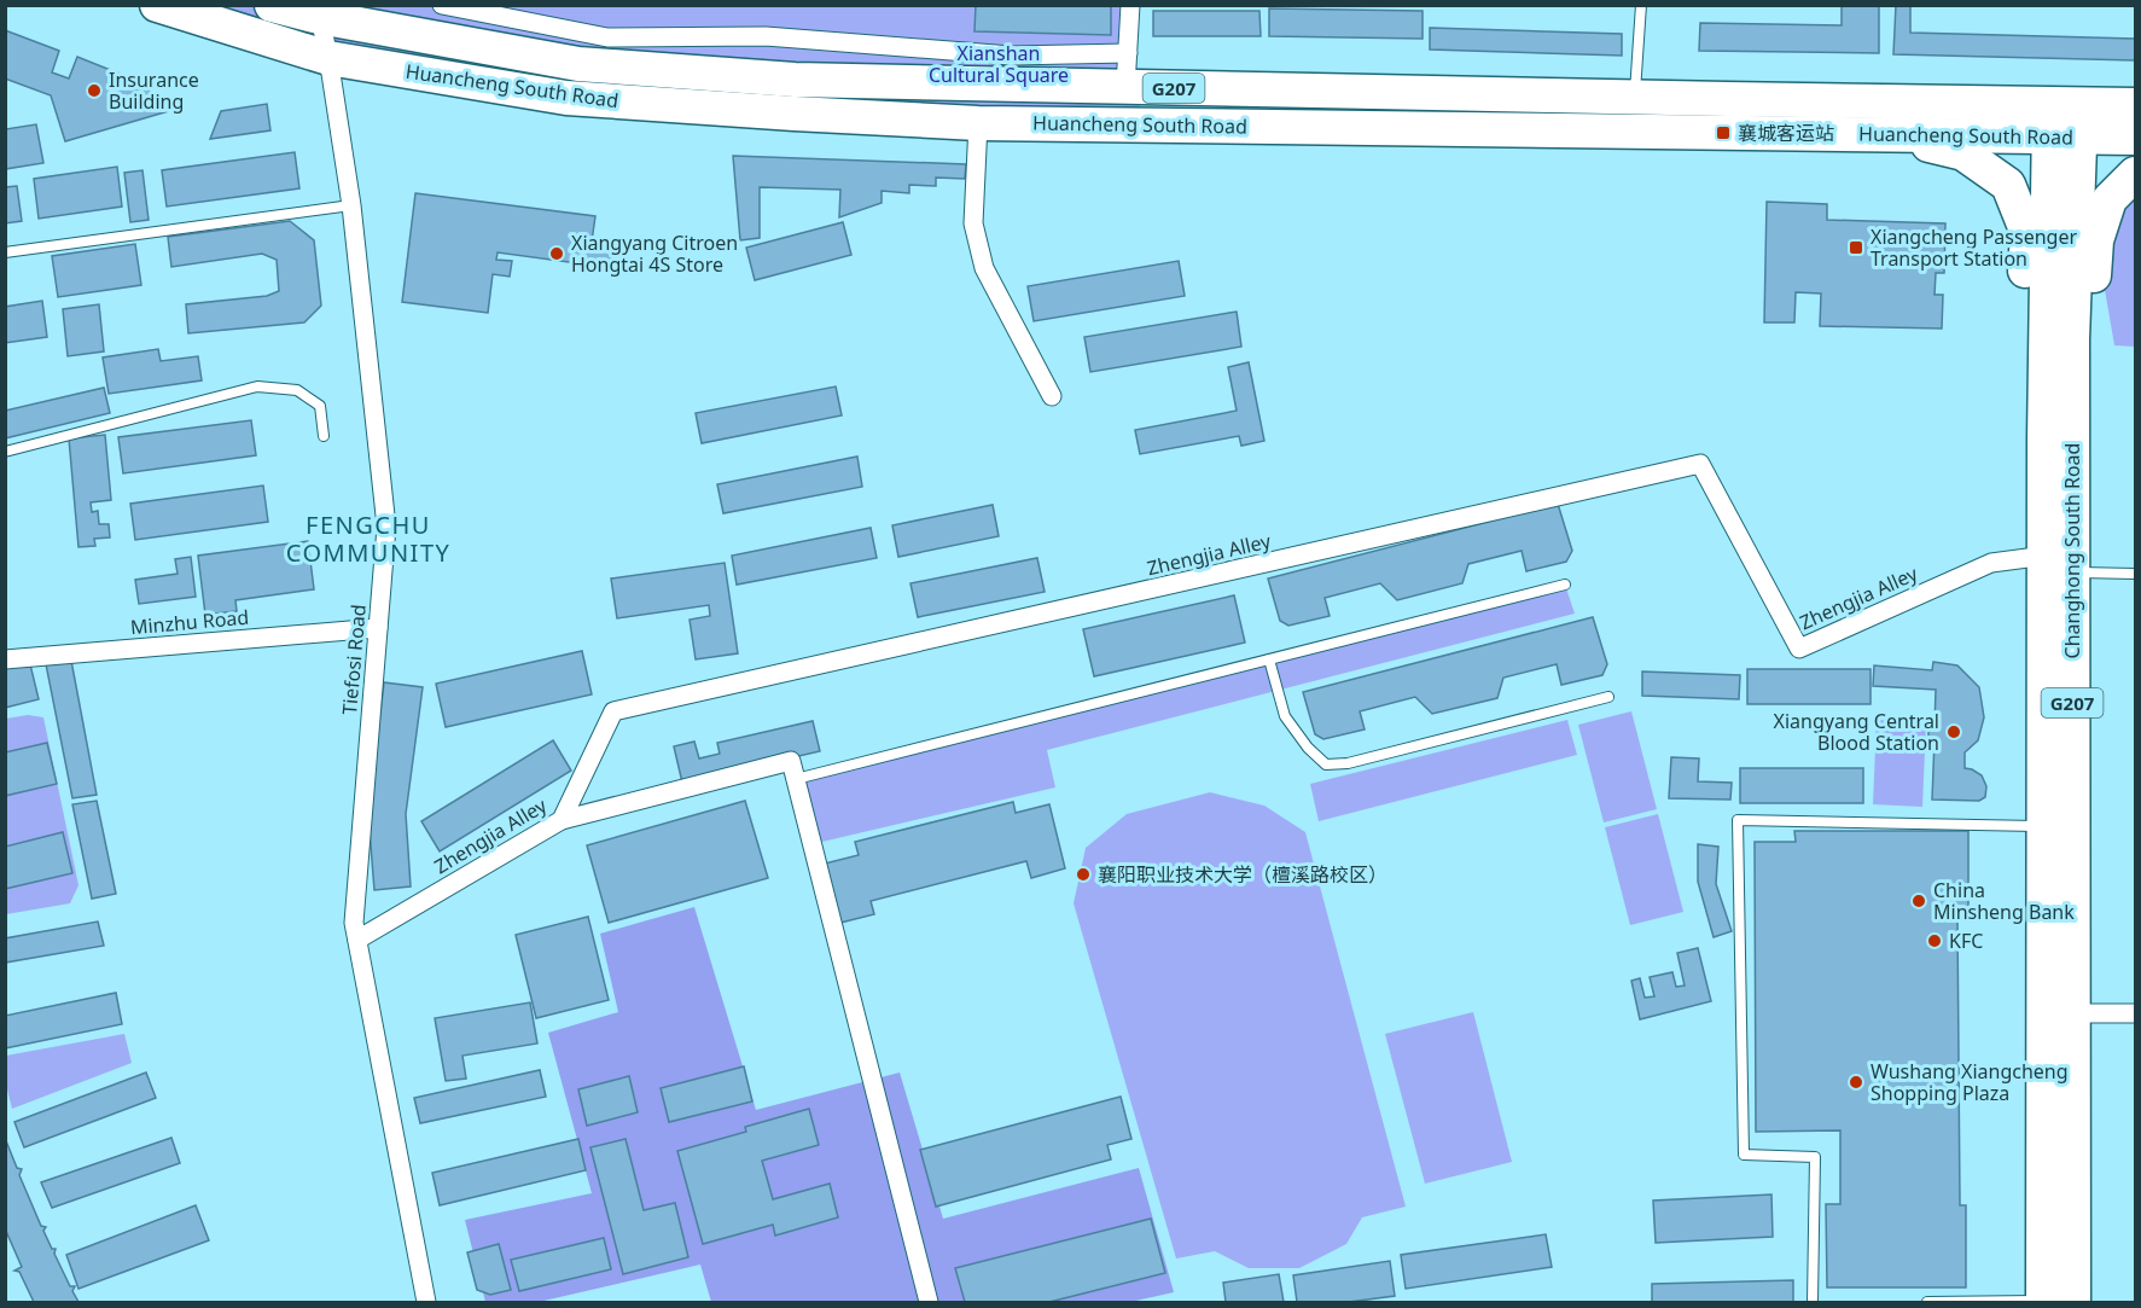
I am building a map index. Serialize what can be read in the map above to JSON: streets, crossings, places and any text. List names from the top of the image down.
{
  "streets": {
    "highway": ["Huancheng South Road", "G207", "Changhong South Road"],
    "street": ["Zhengjia Alley", "Minzhu Road", "Tiefosi Road"]
  },
  "crossings": [
    ["Huancheng South Road", "Changhong South Road"],
    ["Huancheng South Road", "Tiefosi Road"],
    ["Changhong South Road", "Zhengjia Alley"],
    ["Zhengjia Alley", "Tiefosi Road"],
    ["Minzhu Road", "Tiefosi Road"]
  ],
  "districts": ["FENGCHU COMMUNITY"],
  "parks": ["Xianshan Cultural Square"],
  "places": {
    "other": [
      "Insurance Building",
      "Xiangyang Citroen Hongtai 4S Store",
      "Xiangyang Central Blood Station",
      "襄阳职业技术大学（檀溪路校区）",
      "China Minsheng Bank",
      "KFC",
      "Wushang Xiangcheng Shopping Plaza"
    ],
    "transit": ["襄城客运站", "Xiangcheng Passenger Transport Station"]
  }
}
